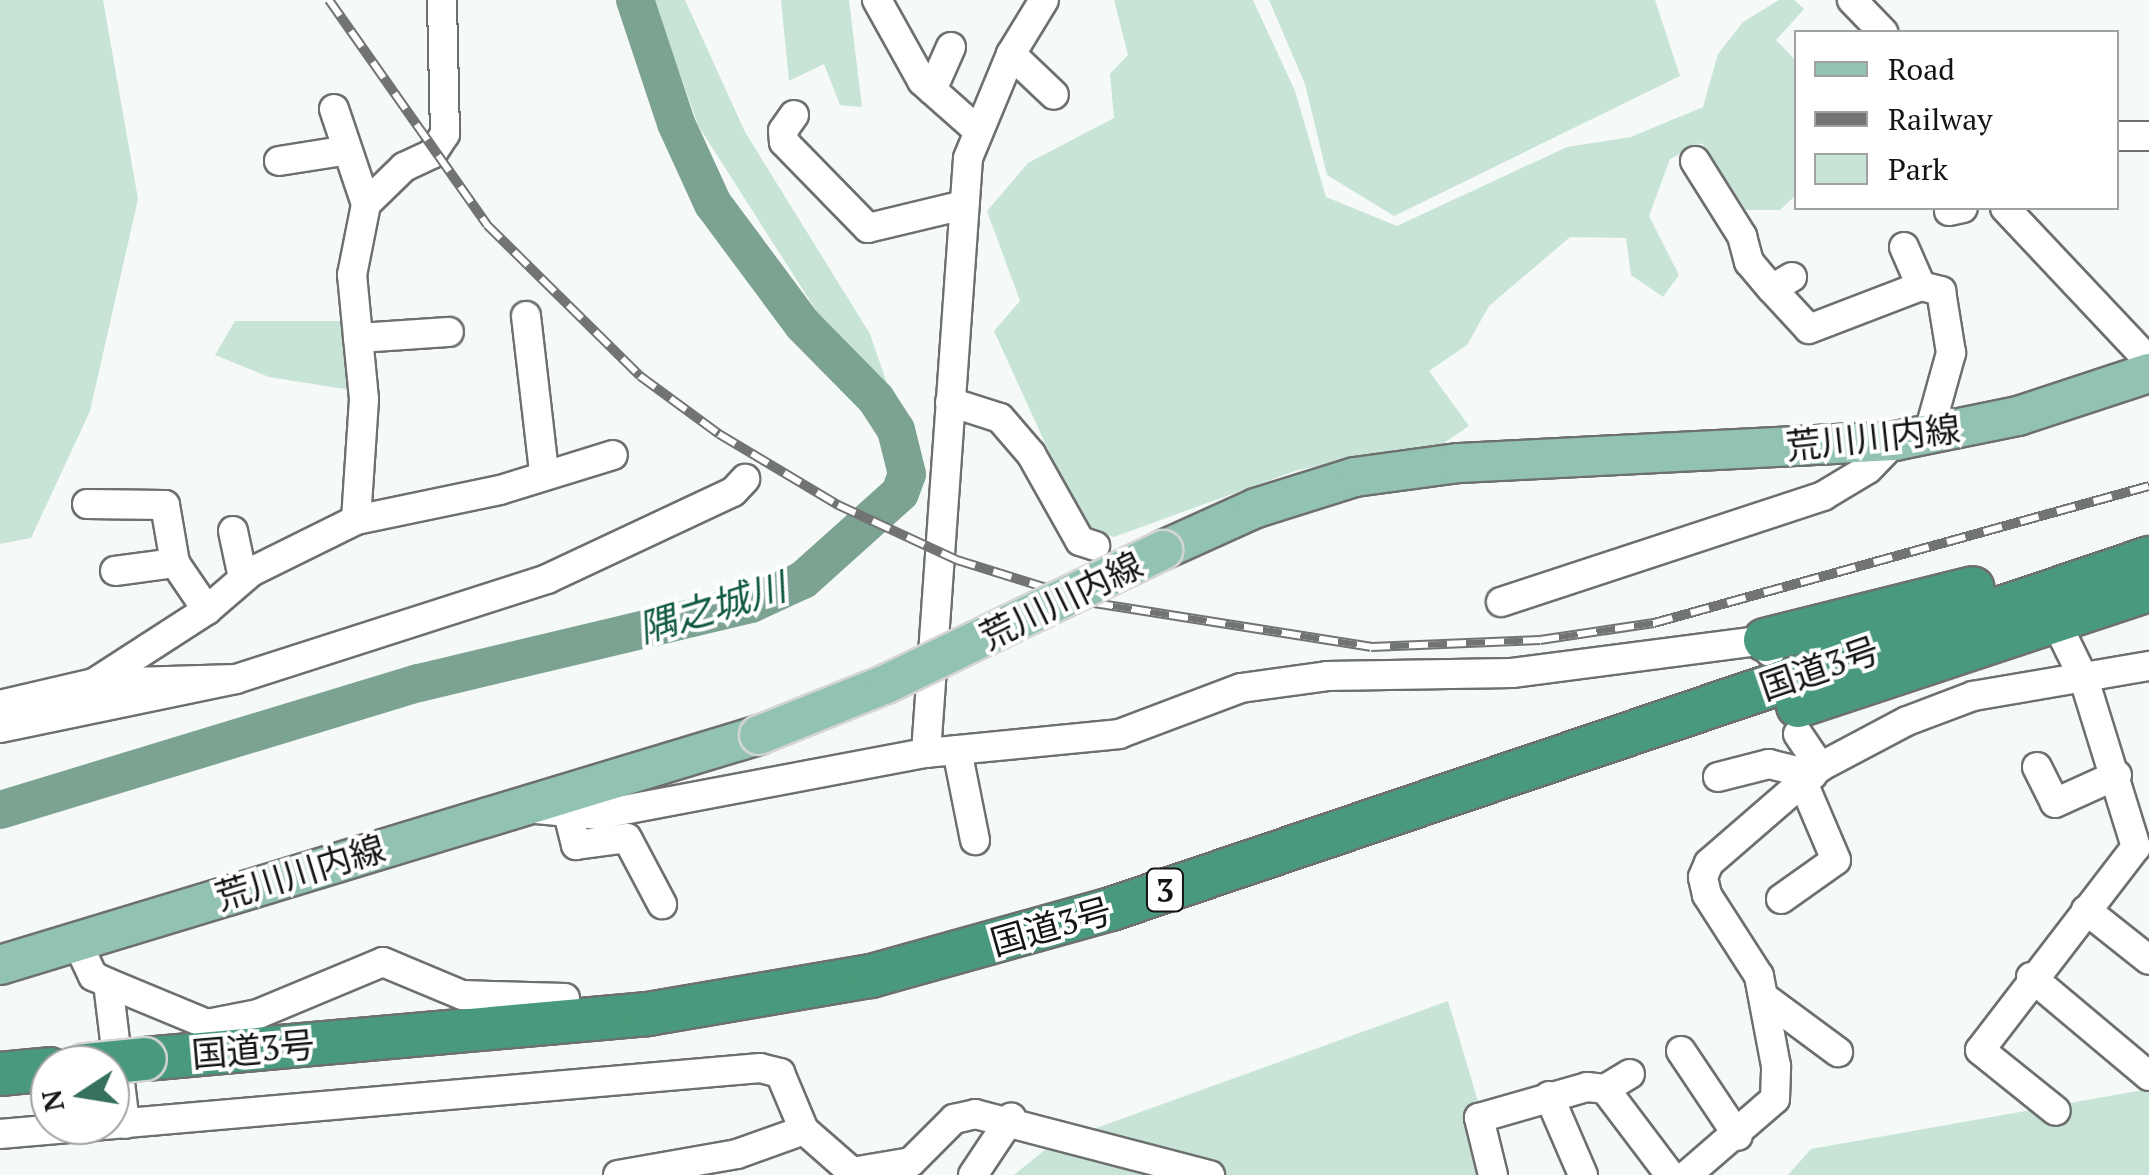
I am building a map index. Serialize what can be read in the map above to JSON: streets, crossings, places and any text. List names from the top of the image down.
{
  "streets": {
    "highway": ["国道3号", "3"],
    "main road": ["荒川川内線"]
  },
  "water": ["隅之城川"],
  "legend": ["Road", "Railway", "Park"],
  "north": "left"
}
